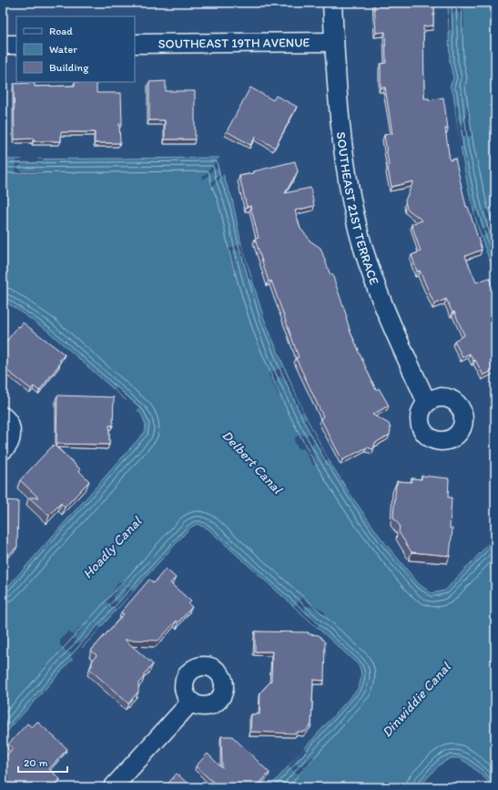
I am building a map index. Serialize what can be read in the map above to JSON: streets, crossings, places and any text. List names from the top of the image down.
{
  "streets": {
    "street": ["SOUTHEAST 19TH AVENUE", "SOUTHEAST 21ST TERRACE"]
  },
  "crossings": [
    ["SOUTHEAST 19TH AVENUE", "SOUTHEAST 21ST TERRACE"]
  ],
  "water": ["Delbert Canal", "Hoadly Canal", "Dinwiddie Canal"],
  "legend": ["Road", "Water", "Building"],
  "scale_bar": "20 m"
}
